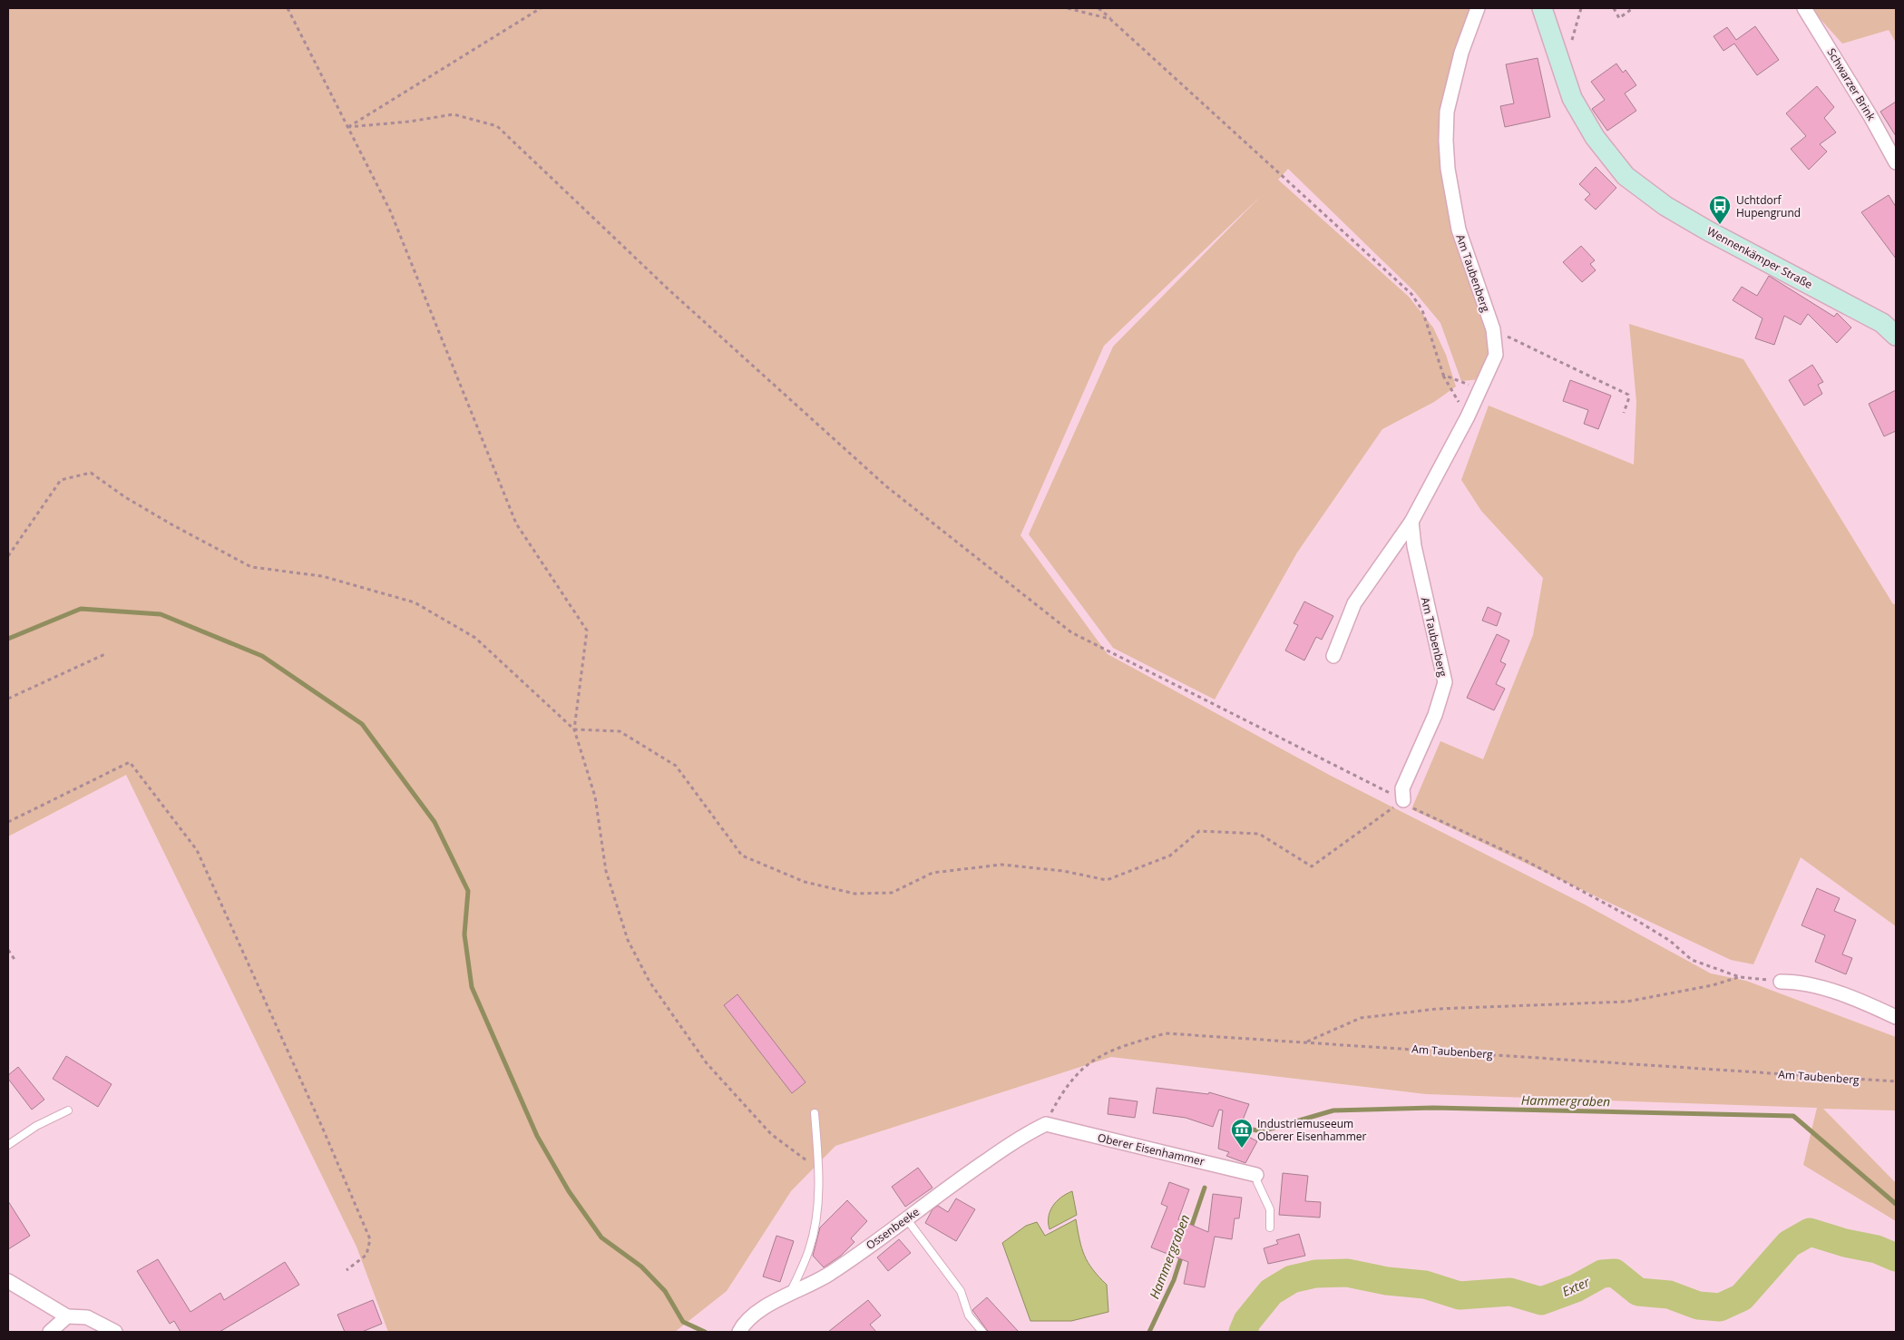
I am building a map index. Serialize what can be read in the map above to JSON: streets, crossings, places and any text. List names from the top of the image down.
{
  "streets": {
    "street": [
      "Schwarzer Brink",
      "Wennenkämper Straße",
      "Am Taubenberg",
      "Oberer Eisenhammer",
      "Ossenbeeke"
    ]
  },
  "crossings": [
    ["Am Taubenberg", "Oberer Eisenhammer"],
    ["Am Taubenberg", "Ossenbeeke"],
    ["Oberer Eisenhammer", "Ossenbeeke"]
  ],
  "water": ["Hammergraben", "Exter"],
  "places": {
    "bus stop": ["Uchtdorf Hupengrund"],
    "museum": ["Industriemuseeum Oberer Eisenhammer"]
  }
}
